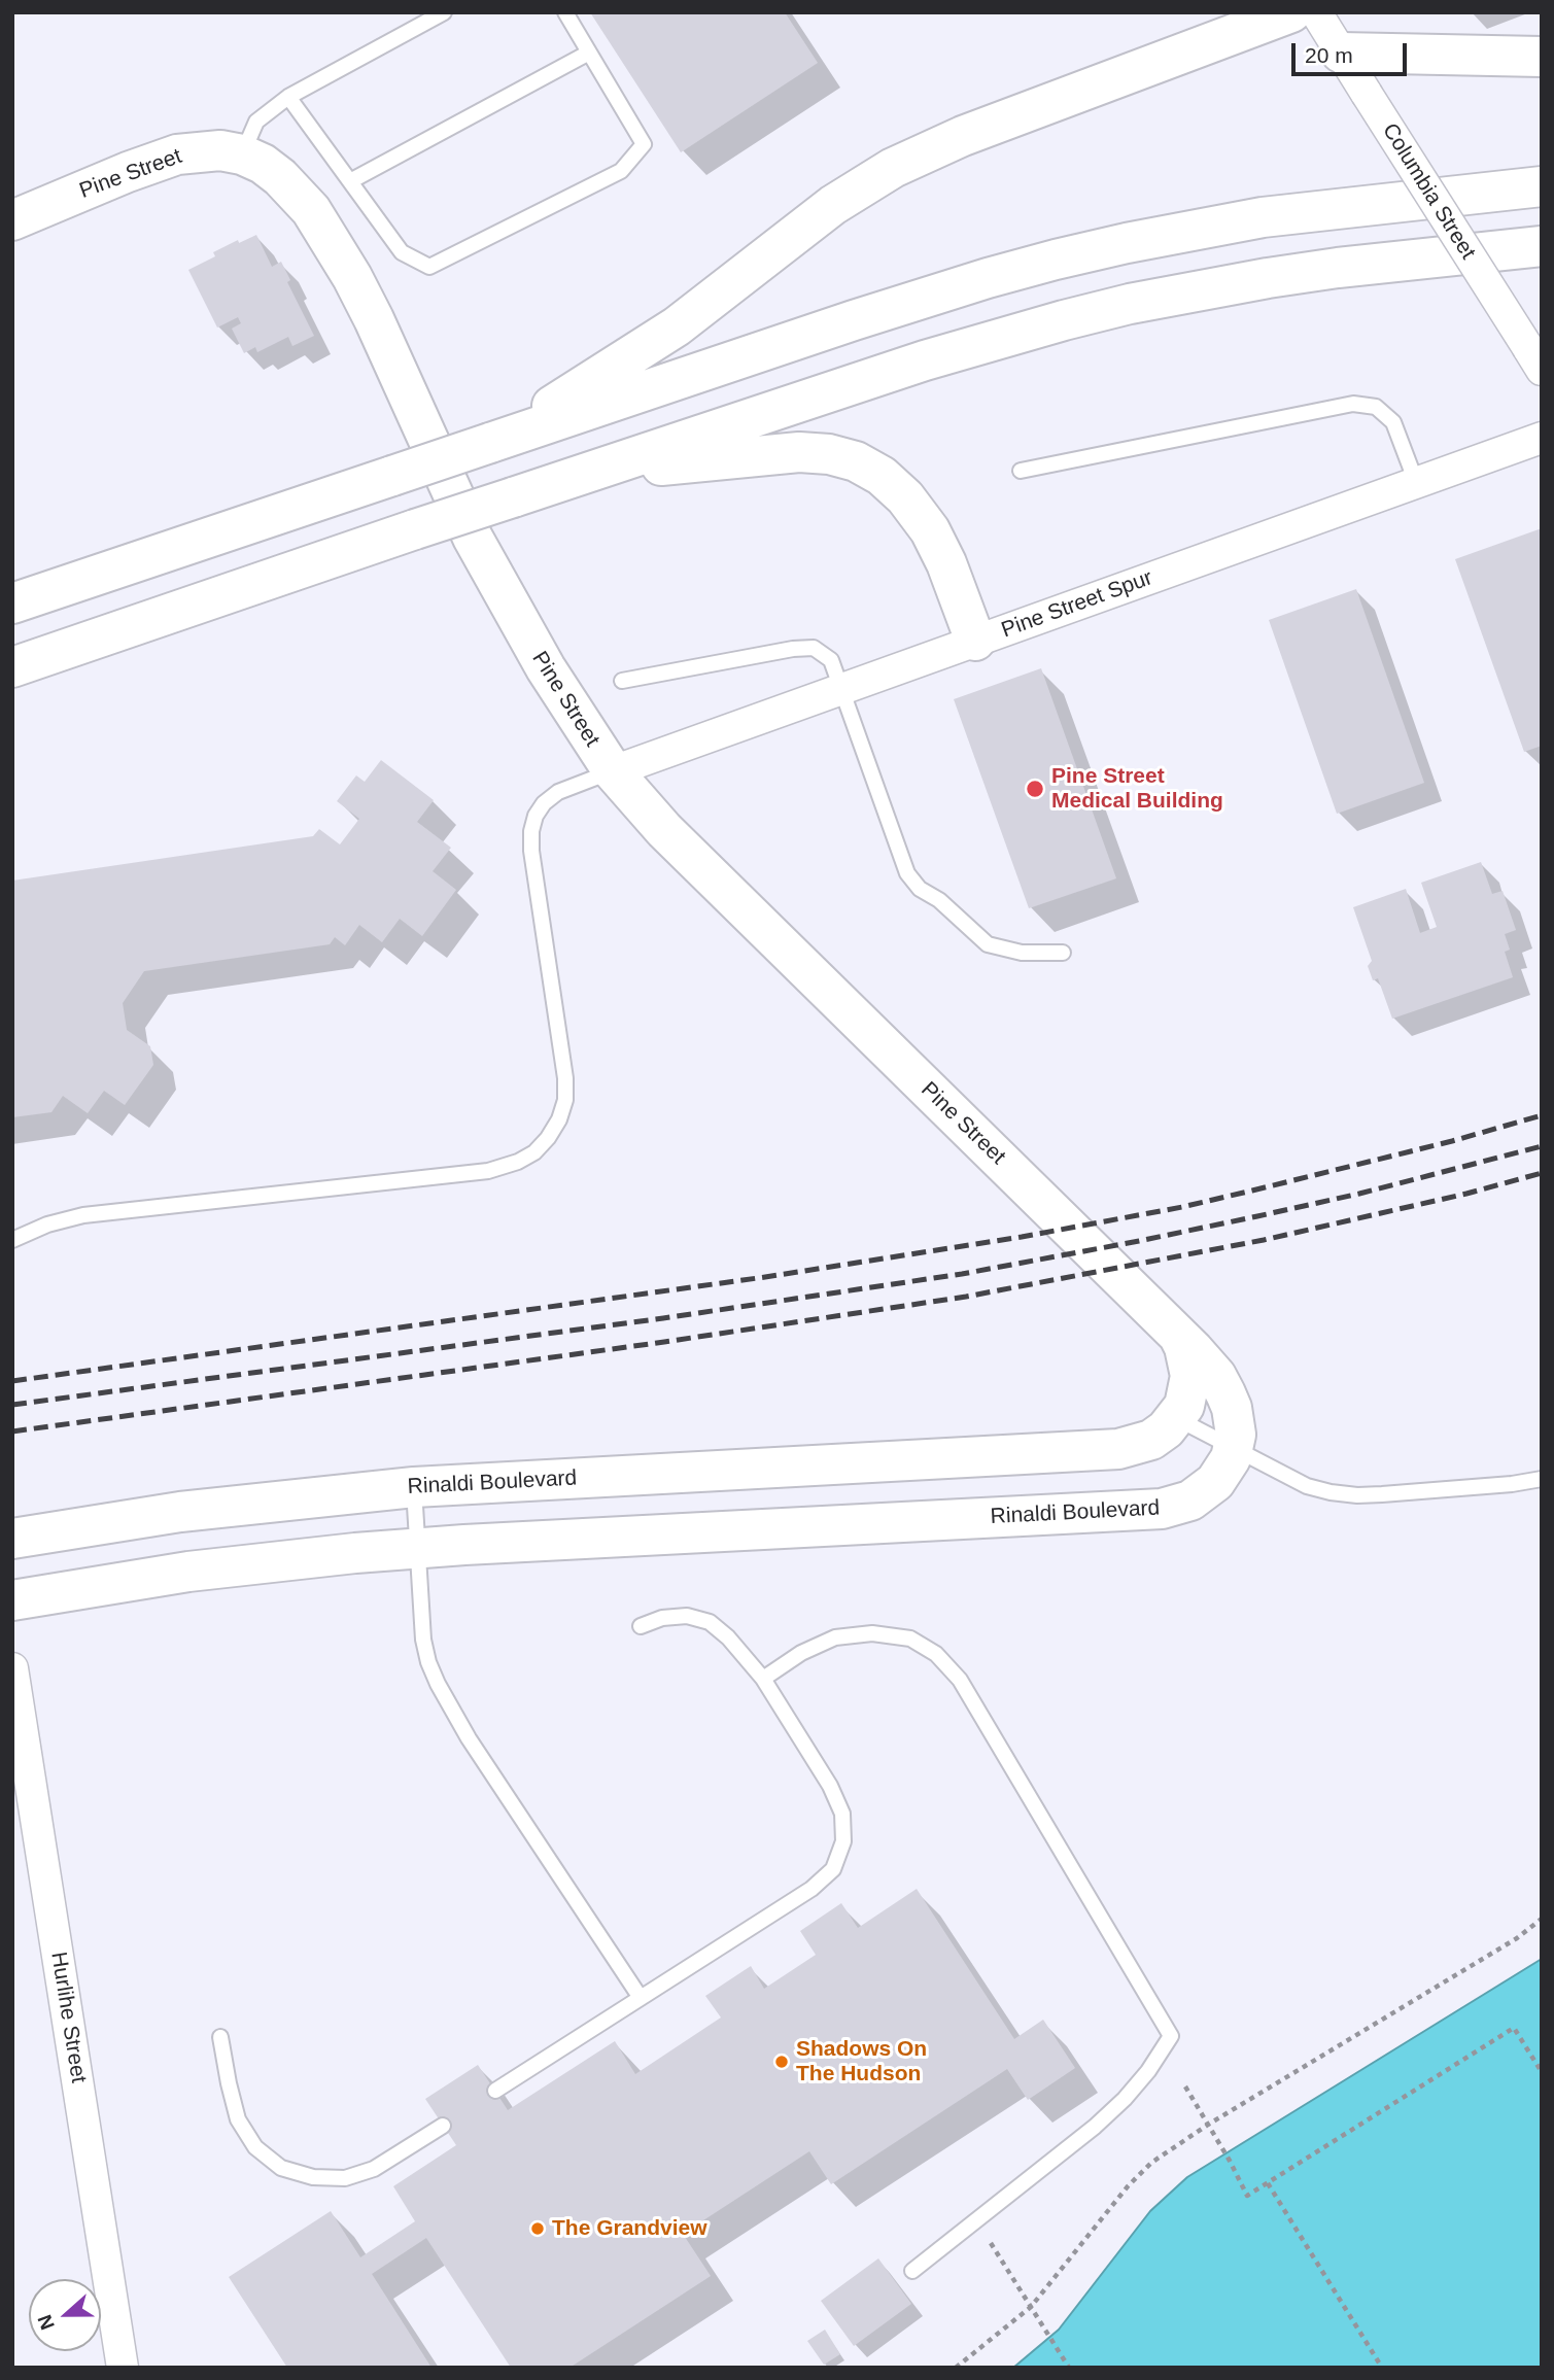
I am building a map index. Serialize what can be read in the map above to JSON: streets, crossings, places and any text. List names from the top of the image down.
{
  "streets": {
    "main road": ["Pine Street", "Rinaldi Boulevard"],
    "street": ["Columbia Street", "Pine Street Spur", "Hurlihe Street"]
  },
  "crossings": [
    ["Pine Street", "Pine Street Spur"]
  ],
  "places": ["Pine Street Medical Building", "Shadows On The Hudson", "The Grandview"],
  "scale_bar": "20 m",
  "north": "left"
}
